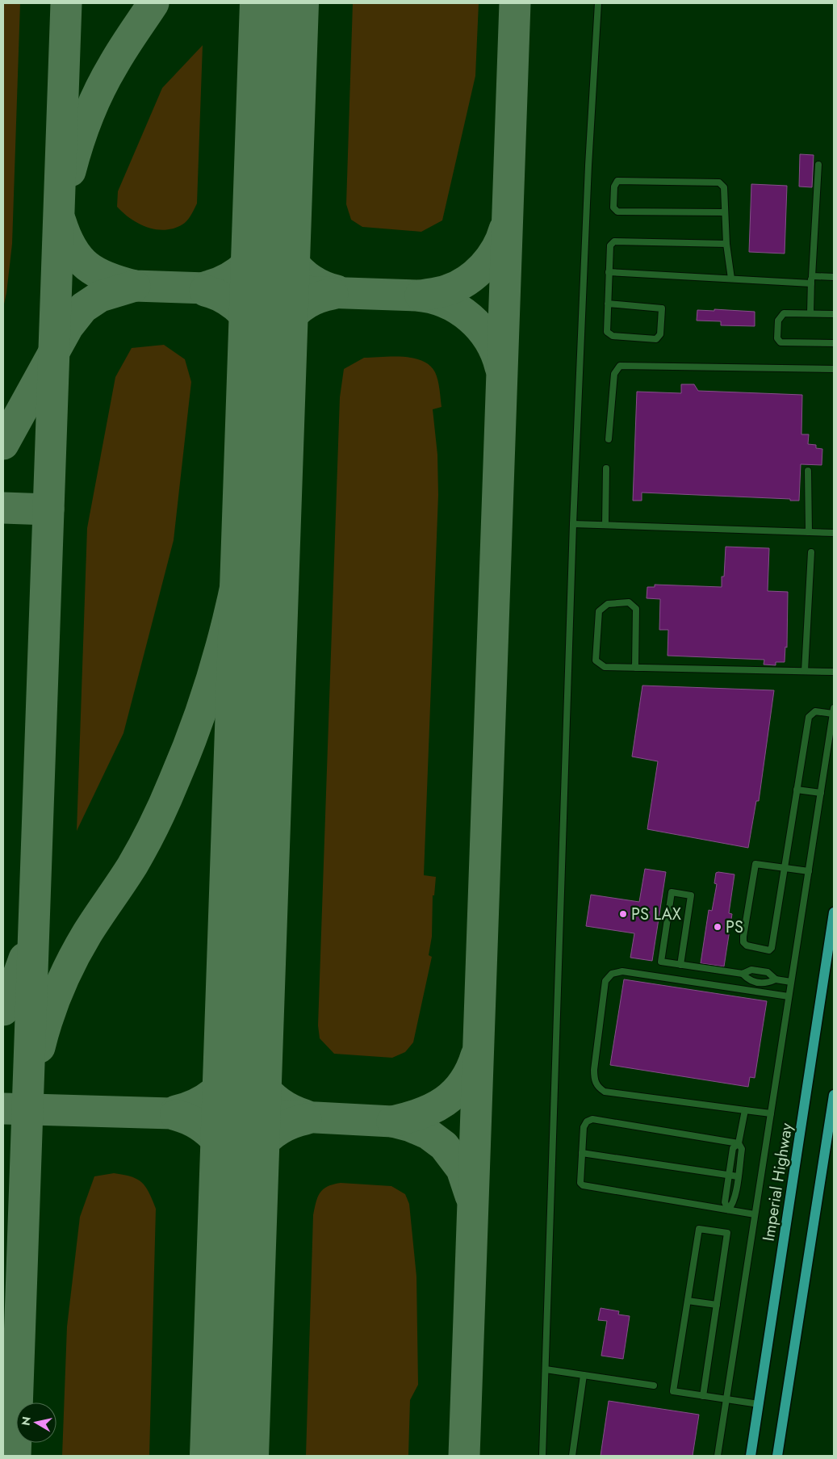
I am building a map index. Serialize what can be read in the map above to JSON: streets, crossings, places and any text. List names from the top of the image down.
{
  "streets": {
    "main road": ["Imperial Highway"]
  },
  "places": ["PS LAX", "PS"],
  "north": "left"
}
